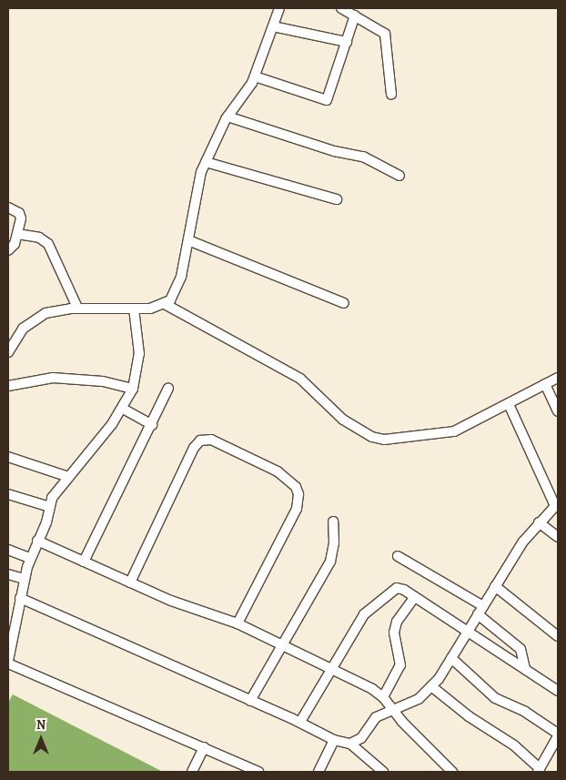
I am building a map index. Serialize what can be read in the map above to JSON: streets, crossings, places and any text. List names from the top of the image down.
{
  "north": "top"
}
